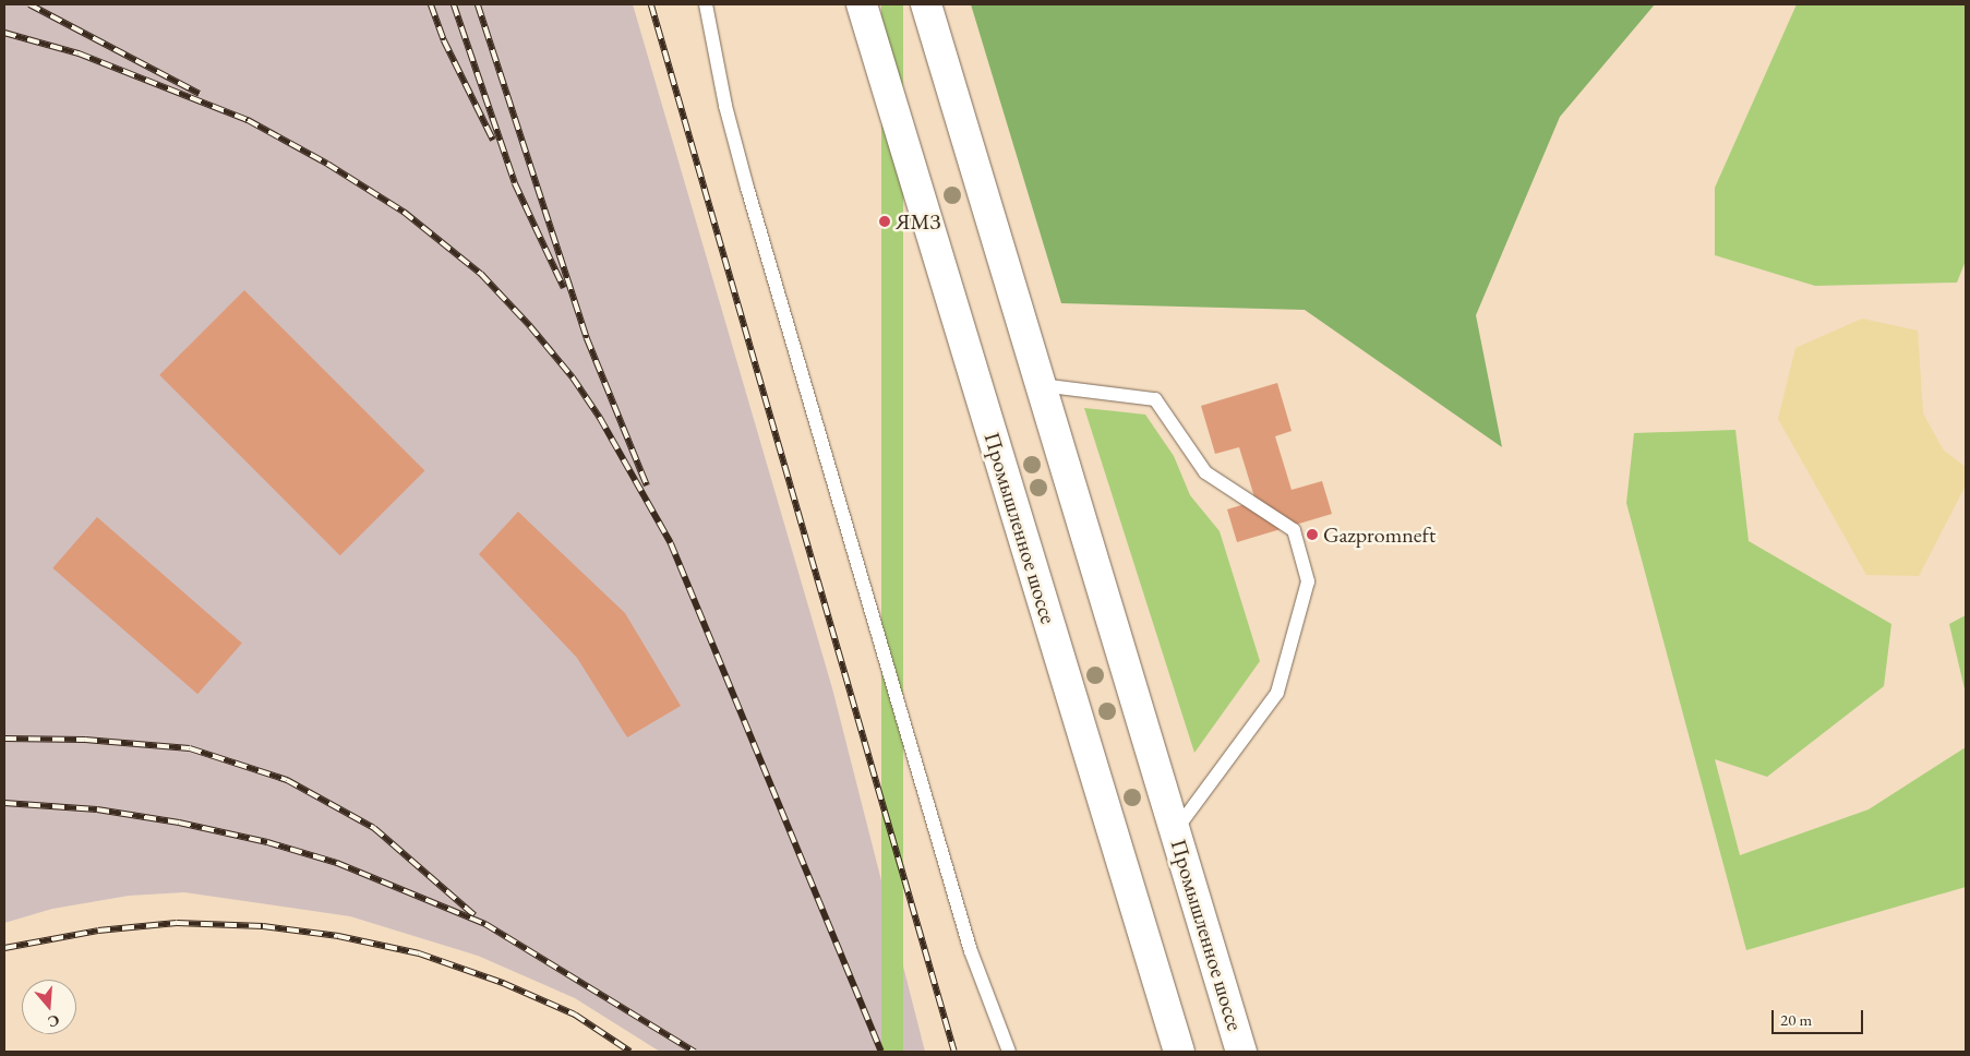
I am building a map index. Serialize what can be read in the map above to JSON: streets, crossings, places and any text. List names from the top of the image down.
{
  "streets": {
    "main road": ["Промышленное шоссе"]
  },
  "places": ["ЯМЗ", "Gazpromneft"],
  "scale_bar": "20 m",
  "north": "bottom"
}
